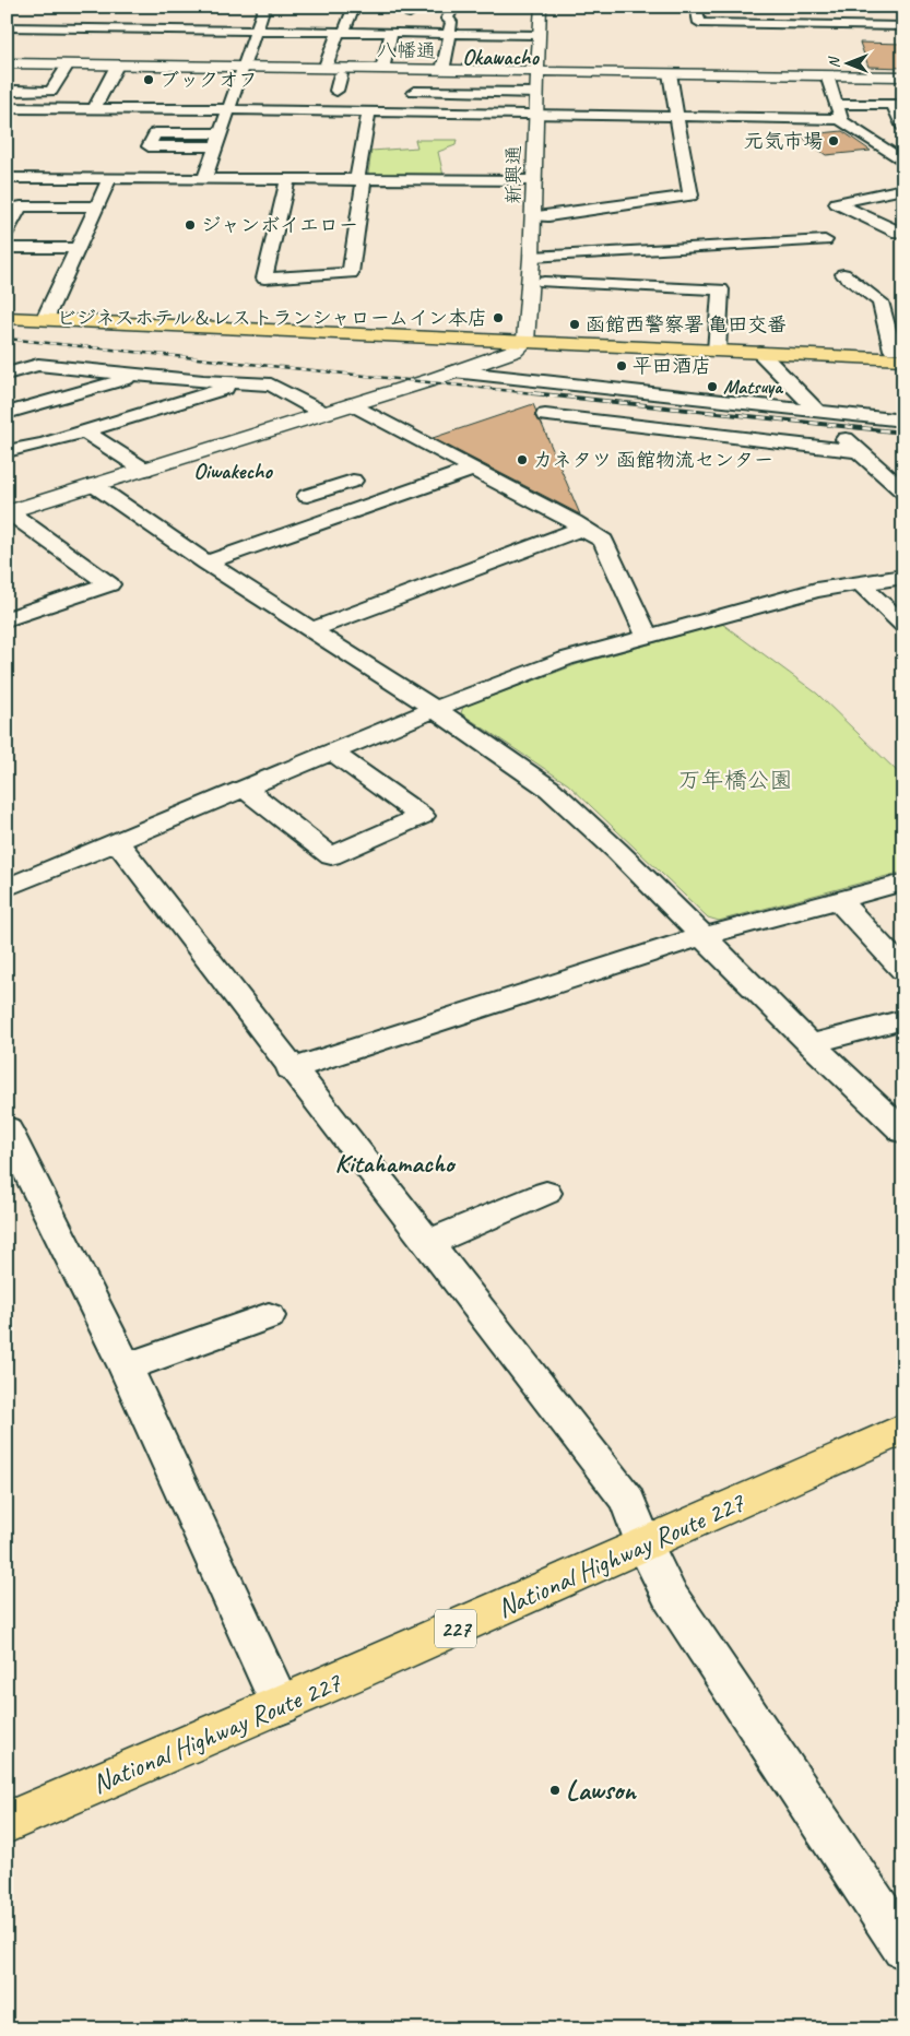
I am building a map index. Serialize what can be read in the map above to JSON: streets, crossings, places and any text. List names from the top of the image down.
{
  "streets": {
    "highway": ["National Highway Route 227", "227"],
    "street": ["八幡通", "新興通"]
  },
  "crossings": [
    ["八幡通", "新興通"]
  ],
  "districts": ["Okawacho", "Oiwakecho", "Kitahamacho"],
  "parks": ["万年橋公園"],
  "places": [
    "ブックオフ",
    "元気市場",
    "ジャンボイエロー",
    "ビジネスホテル＆レストランシャロームイン本店",
    "函館西警察署 亀田交番",
    "平田酒店",
    "Matsuya",
    "カネタツ 函館物流センター",
    "Lawson"
  ],
  "north": "left"
}
